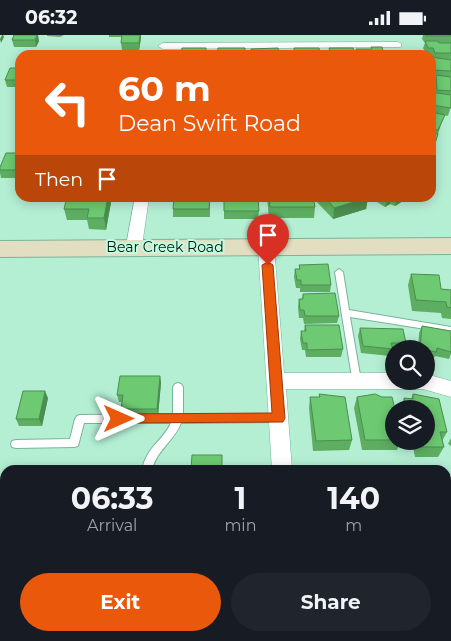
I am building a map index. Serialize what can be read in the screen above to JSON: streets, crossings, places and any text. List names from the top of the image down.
{
  "streets": {
    "street": ["Bear Creek Road"]
  },
  "page": {
    "status": "06:32",
    "turn": ["60 m", "Dean Swift Road"],
    "then": "Then",
    "eta": [
      "06:33",
      "Arrival",
      "1",
      "min",
      "140",
      "m"
    ],
    "buttons": ["Exit", "Share"]
  }
}
